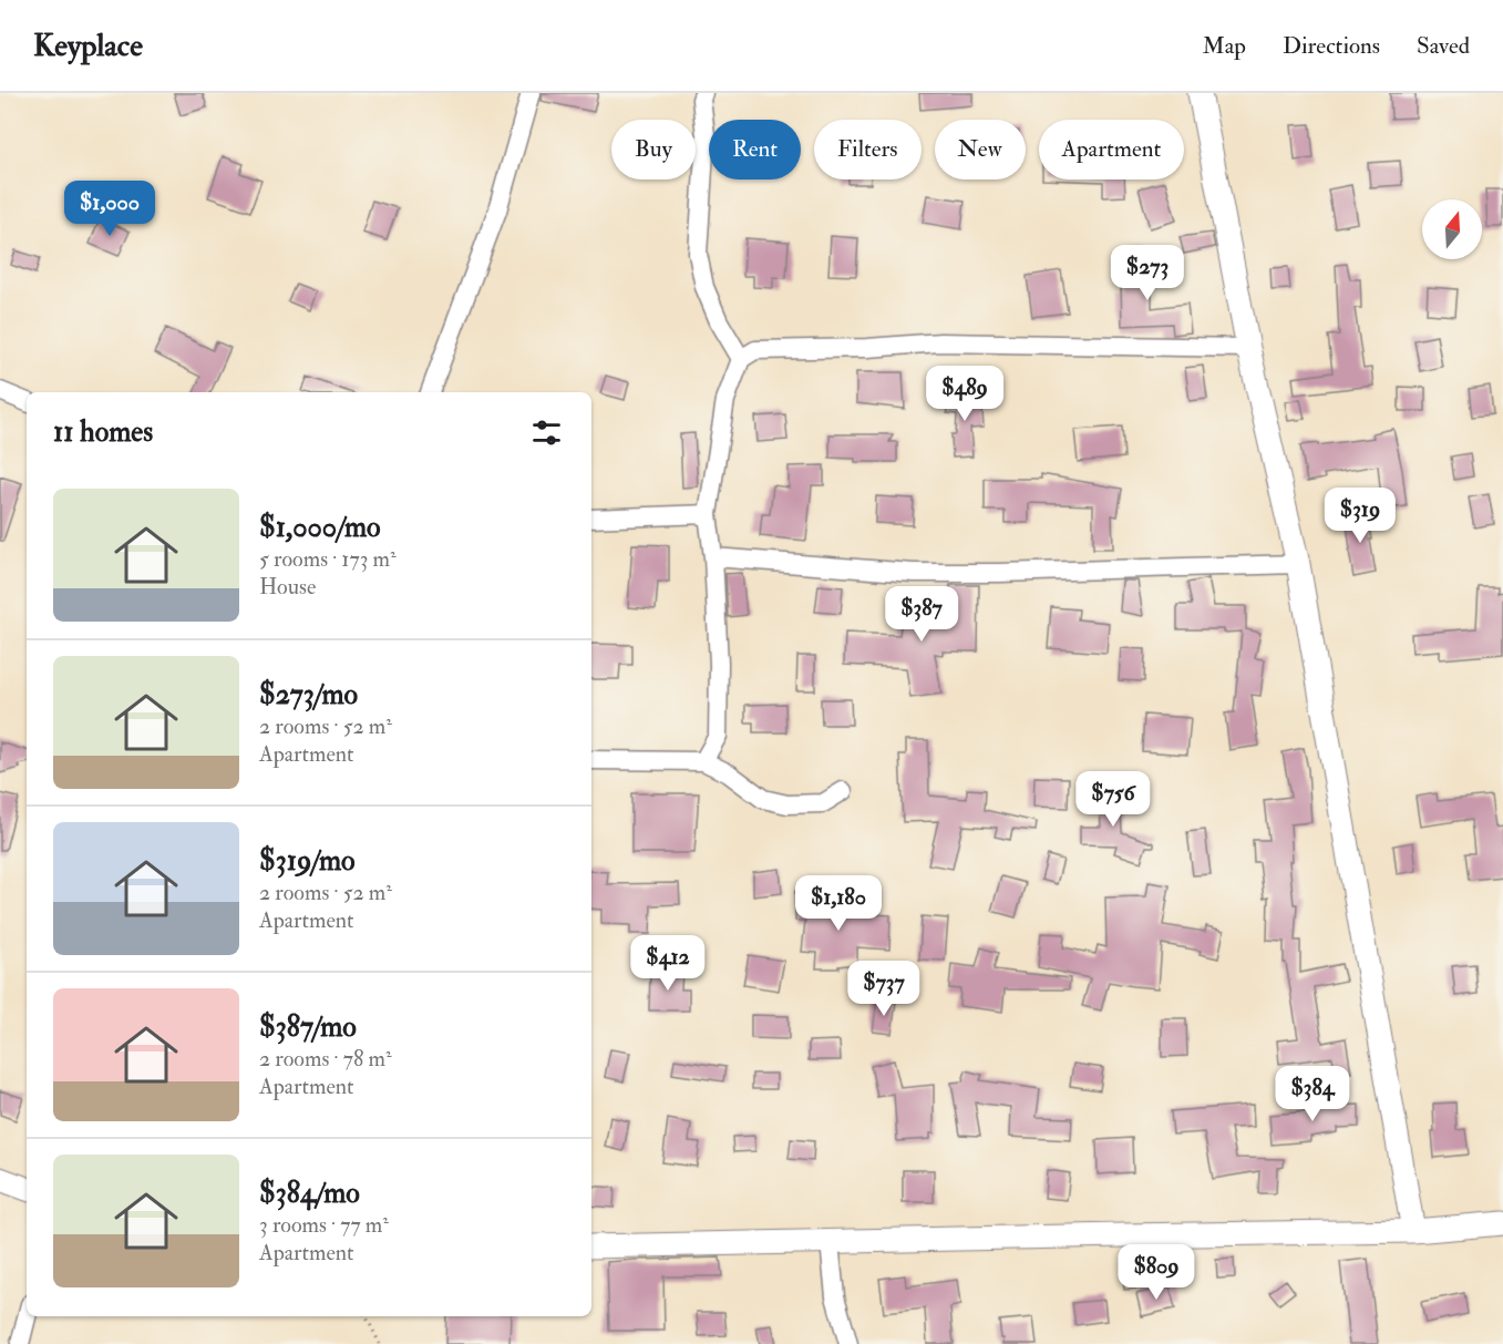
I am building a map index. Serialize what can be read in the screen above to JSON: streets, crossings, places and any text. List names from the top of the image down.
{
  "north": "top",
  "page": {
    "header": "Keyplace",
    "nav": ["Map", "Directions", "Saved"],
    "chip": [
      "Buy",
      "Rent",
      "Filters",
      "New",
      "Apartment"
    ],
    "price": [
      "$1,000",
      "$273",
      "$489",
      "$319",
      "$387",
      "$756",
      "$1,180",
      "$412",
      "$737",
      "$384",
      "$809"
    ],
    "heading": "11 homes",
    "list": [
      {
        "name": "$1,000/mo",
        "note": "5 rooms · 173 m² · House"
      },
      {
        "name": "$273/mo",
        "note": "2 rooms · 52 m² · Apartment"
      },
      {
        "name": "$319/mo",
        "note": "2 rooms · 52 m² · Apartment"
      },
      {
        "name": "$387/mo",
        "note": "2 rooms · 78 m² · Apartment"
      },
      {
        "name": "$384/mo",
        "note": "3 rooms · 77 m² · Apartment"
      }
    ]
  }
}
